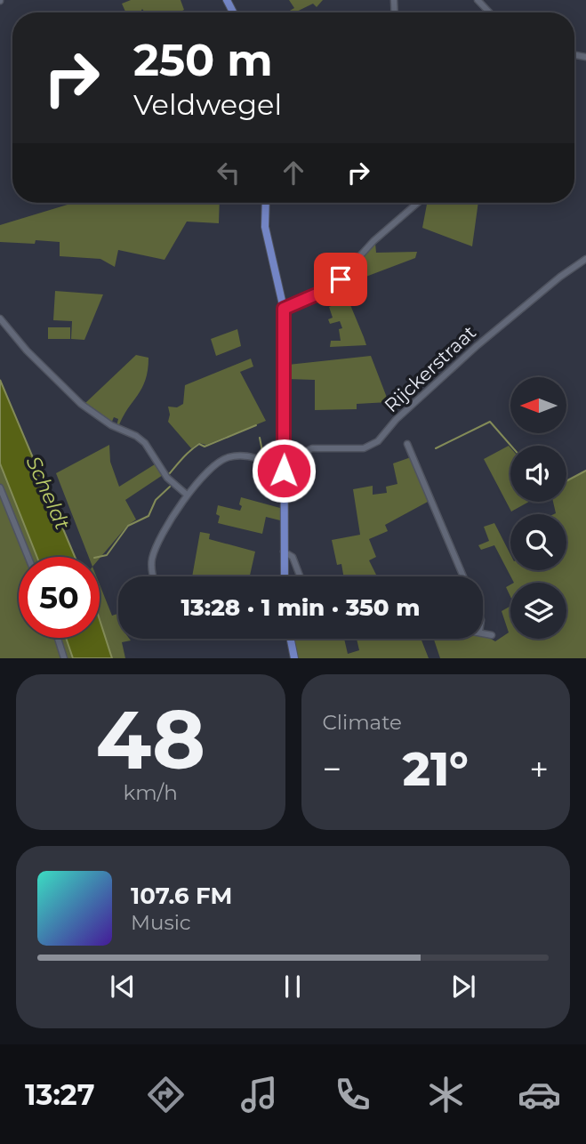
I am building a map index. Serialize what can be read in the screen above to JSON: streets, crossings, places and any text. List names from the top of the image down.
{
  "streets": {
    "street": ["Rijckerstraat"]
  },
  "water": ["Scheldt"],
  "north": "left",
  "page": {
    "turn": ["250 m", "Veldwegel"],
    "limit": "50",
    "trip": "13:28 · 1 min · 350 m",
    "tile": [
      ["48", "km/h"],
      "Climate"
    ],
    "heat": ["−", "21°", "+"],
    "song": ["107.6 FM", "Music"],
    "tabs": "13:27"
  }
}
